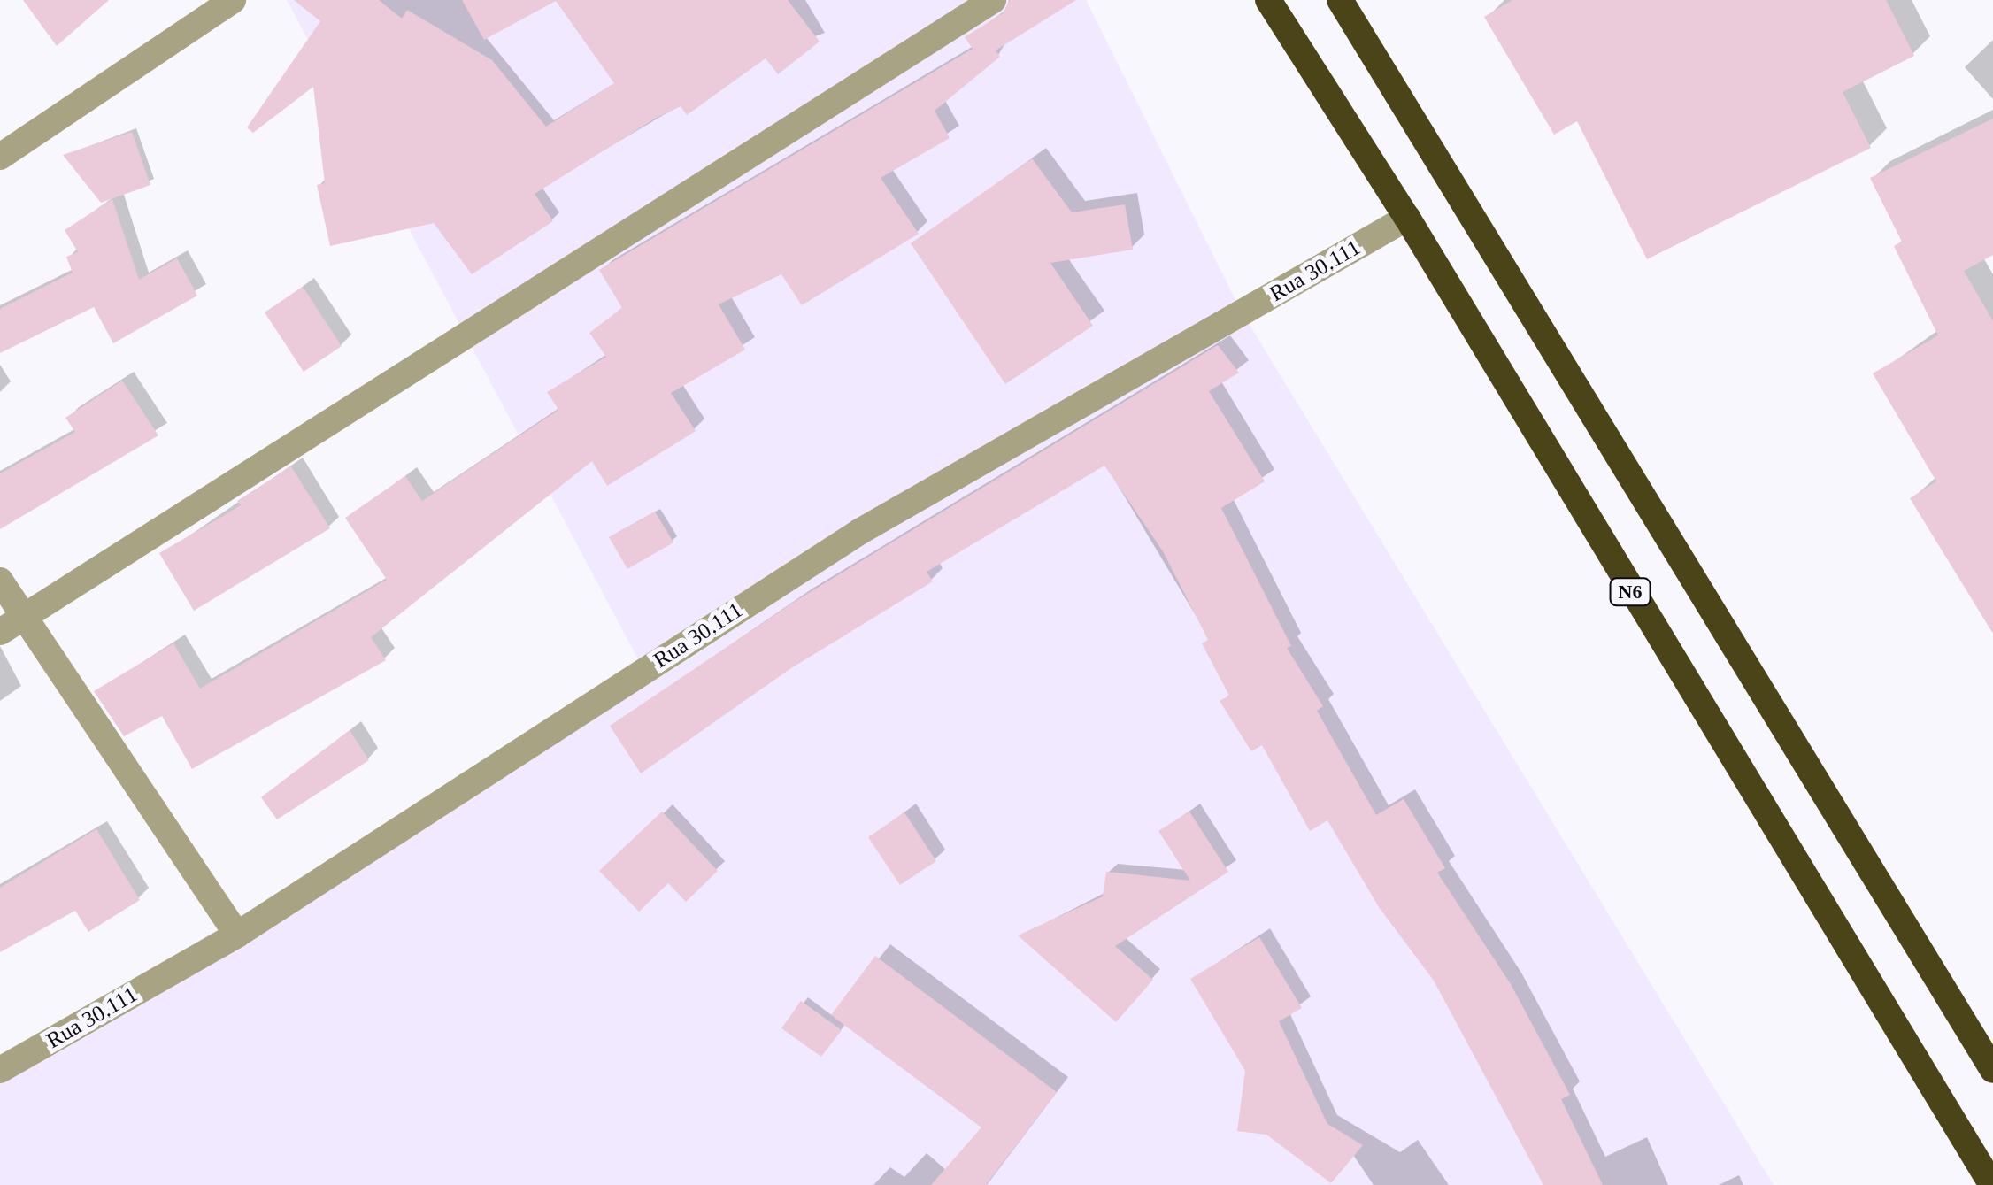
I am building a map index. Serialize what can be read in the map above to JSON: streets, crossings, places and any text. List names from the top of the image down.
{
  "streets": {
    "highway": ["N6"],
    "street": ["Rua 30.111"]
  },
  "crossings": [
    ["Rua 30.111", "N6"]
  ]
}
